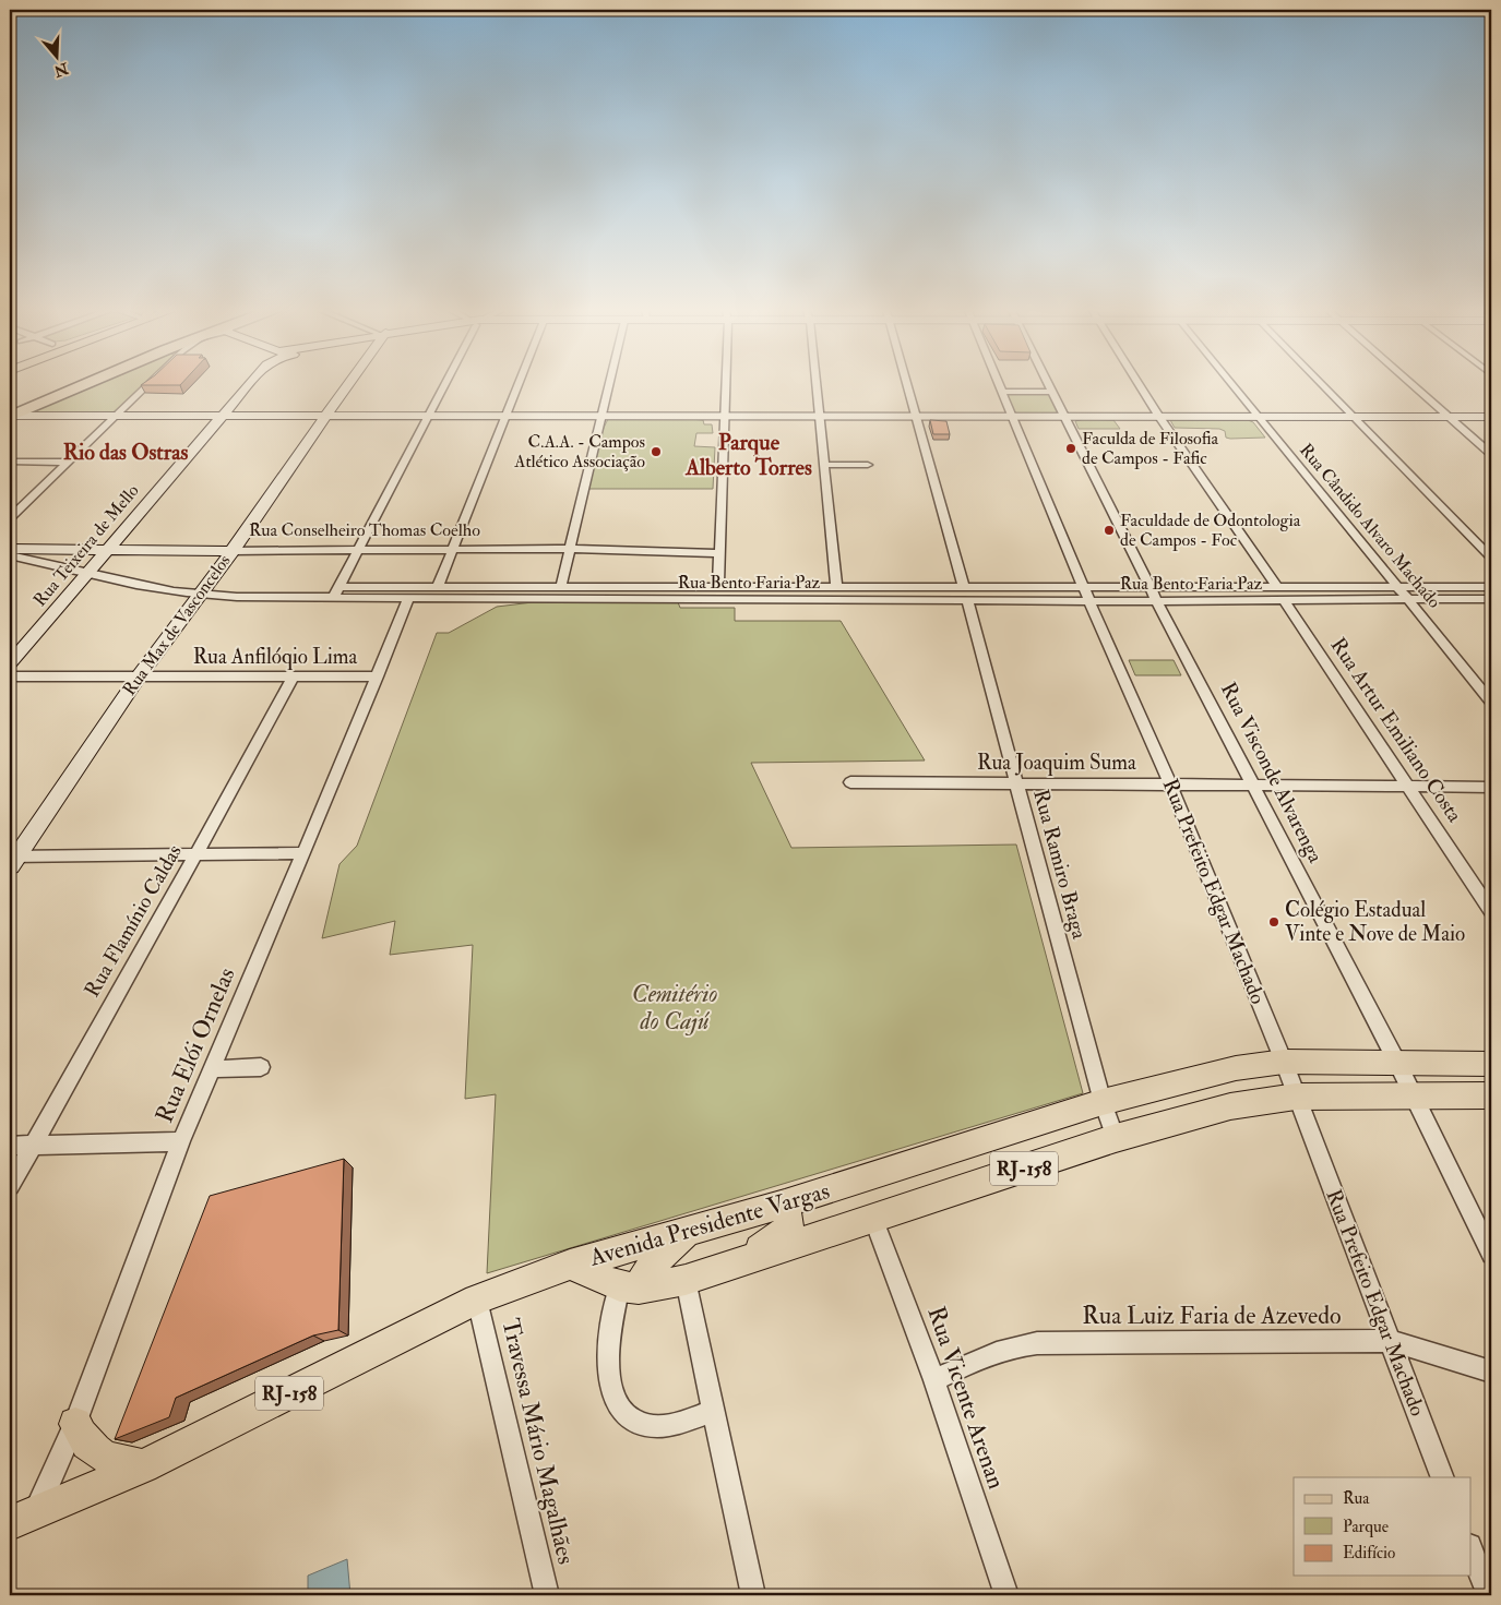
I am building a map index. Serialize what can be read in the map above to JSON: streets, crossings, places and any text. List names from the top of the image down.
{
  "streets": {
    "main road": [
      "Rua Conselheiro Thomas Coelho",
      "Rua Teixeira de Mello",
      "Rua Max de Vasconcelos",
      "RJ-158",
      "Avenida Presidente Vargas"
    ],
    "street": [
      "Rua Cândido Alvaro Machado",
      "Rua Bento Faria Paz",
      "Rua Anfilóqio Lima",
      "Rua Artur Emiliano Costa",
      "Rua Joaquim Suma",
      "Rua Visconde Alvarenga",
      "Rua Ramiro Braga",
      "Rua Prefeito Edgar Machado",
      "Rua Flamínio Caldas",
      "Rua Elói Ornelas",
      "Rua Luiz Faria de Azevedo",
      "Rua Vicente Arenan",
      "Travessa Mário Magalhães"
    ]
  },
  "crossings": [
    ["Rua Cândido Alvaro Machado", "Rua Bento Faria Paz"],
    ["Rua Conselheiro Thomas Coelho", "Rua Teixeira de Mello"],
    ["Rua Conselheiro Thomas Coelho", "Rua Max de Vasconcelos"],
    ["Rua Teixeira de Mello", "Rua Bento Faria Paz"],
    ["Rua Bento Faria Paz", "Rua Max de Vasconcelos"],
    ["Rua Bento Faria Paz", "Rua Artur Emiliano Costa"],
    ["Rua Bento Faria Paz", "Rua Visconde Alvarenga"],
    ["Rua Bento Faria Paz", "Rua Ramiro Braga"],
    ["Rua Bento Faria Paz", "Rua Prefeito Edgar Machado"],
    ["Rua Bento Faria Paz", "Rua Elói Ornelas"],
    ["Rua Max de Vasconcelos", "Rua Anfilóqio Lima"],
    ["Rua Anfilóqio Lima", "Rua Flamínio Caldas"],
    ["Rua Anfilóqio Lima", "Rua Elói Ornelas"],
    ["Rua Artur Emiliano Costa", "Rua Joaquim Suma"],
    ["Rua Joaquim Suma", "Rua Visconde Alvarenga"],
    ["Rua Joaquim Suma", "Rua Ramiro Braga"],
    ["Rua Joaquim Suma", "Rua Prefeito Edgar Machado"],
    ["Rua Visconde Alvarenga", "Avenida Presidente Vargas"],
    ["Rua Ramiro Braga", "Avenida Presidente Vargas"],
    ["Rua Prefeito Edgar Machado", "Avenida Presidente Vargas"],
    ["Rua Prefeito Edgar Machado", "Rua Luiz Faria de Azevedo"],
    ["Rua Elói Ornelas", "RJ-158"],
    ["RJ-158", "Avenida Presidente Vargas"],
    ["RJ-158", "Travessa Mário Magalhães"],
    ["Avenida Presidente Vargas", "Rua Vicente Arenan"],
    ["Rua Luiz Faria de Azevedo", "Rua Vicente Arenan"]
  ],
  "districts": ["Parque Alberto Torres", "Rio das Ostras"],
  "parks": ["Cemitério do Cajú"],
  "places": [
    "Faculda de Filosofia de Campos - Fafic",
    "C.A.A. - Campos Atlético Associação",
    "Faculdade de Odontologia de Campos - Foc",
    "Colégio Estadual Vinte e Nove de Maio"
  ],
  "legend": ["Rua", "Parque", "Edifício"],
  "north": "bottom"
}
